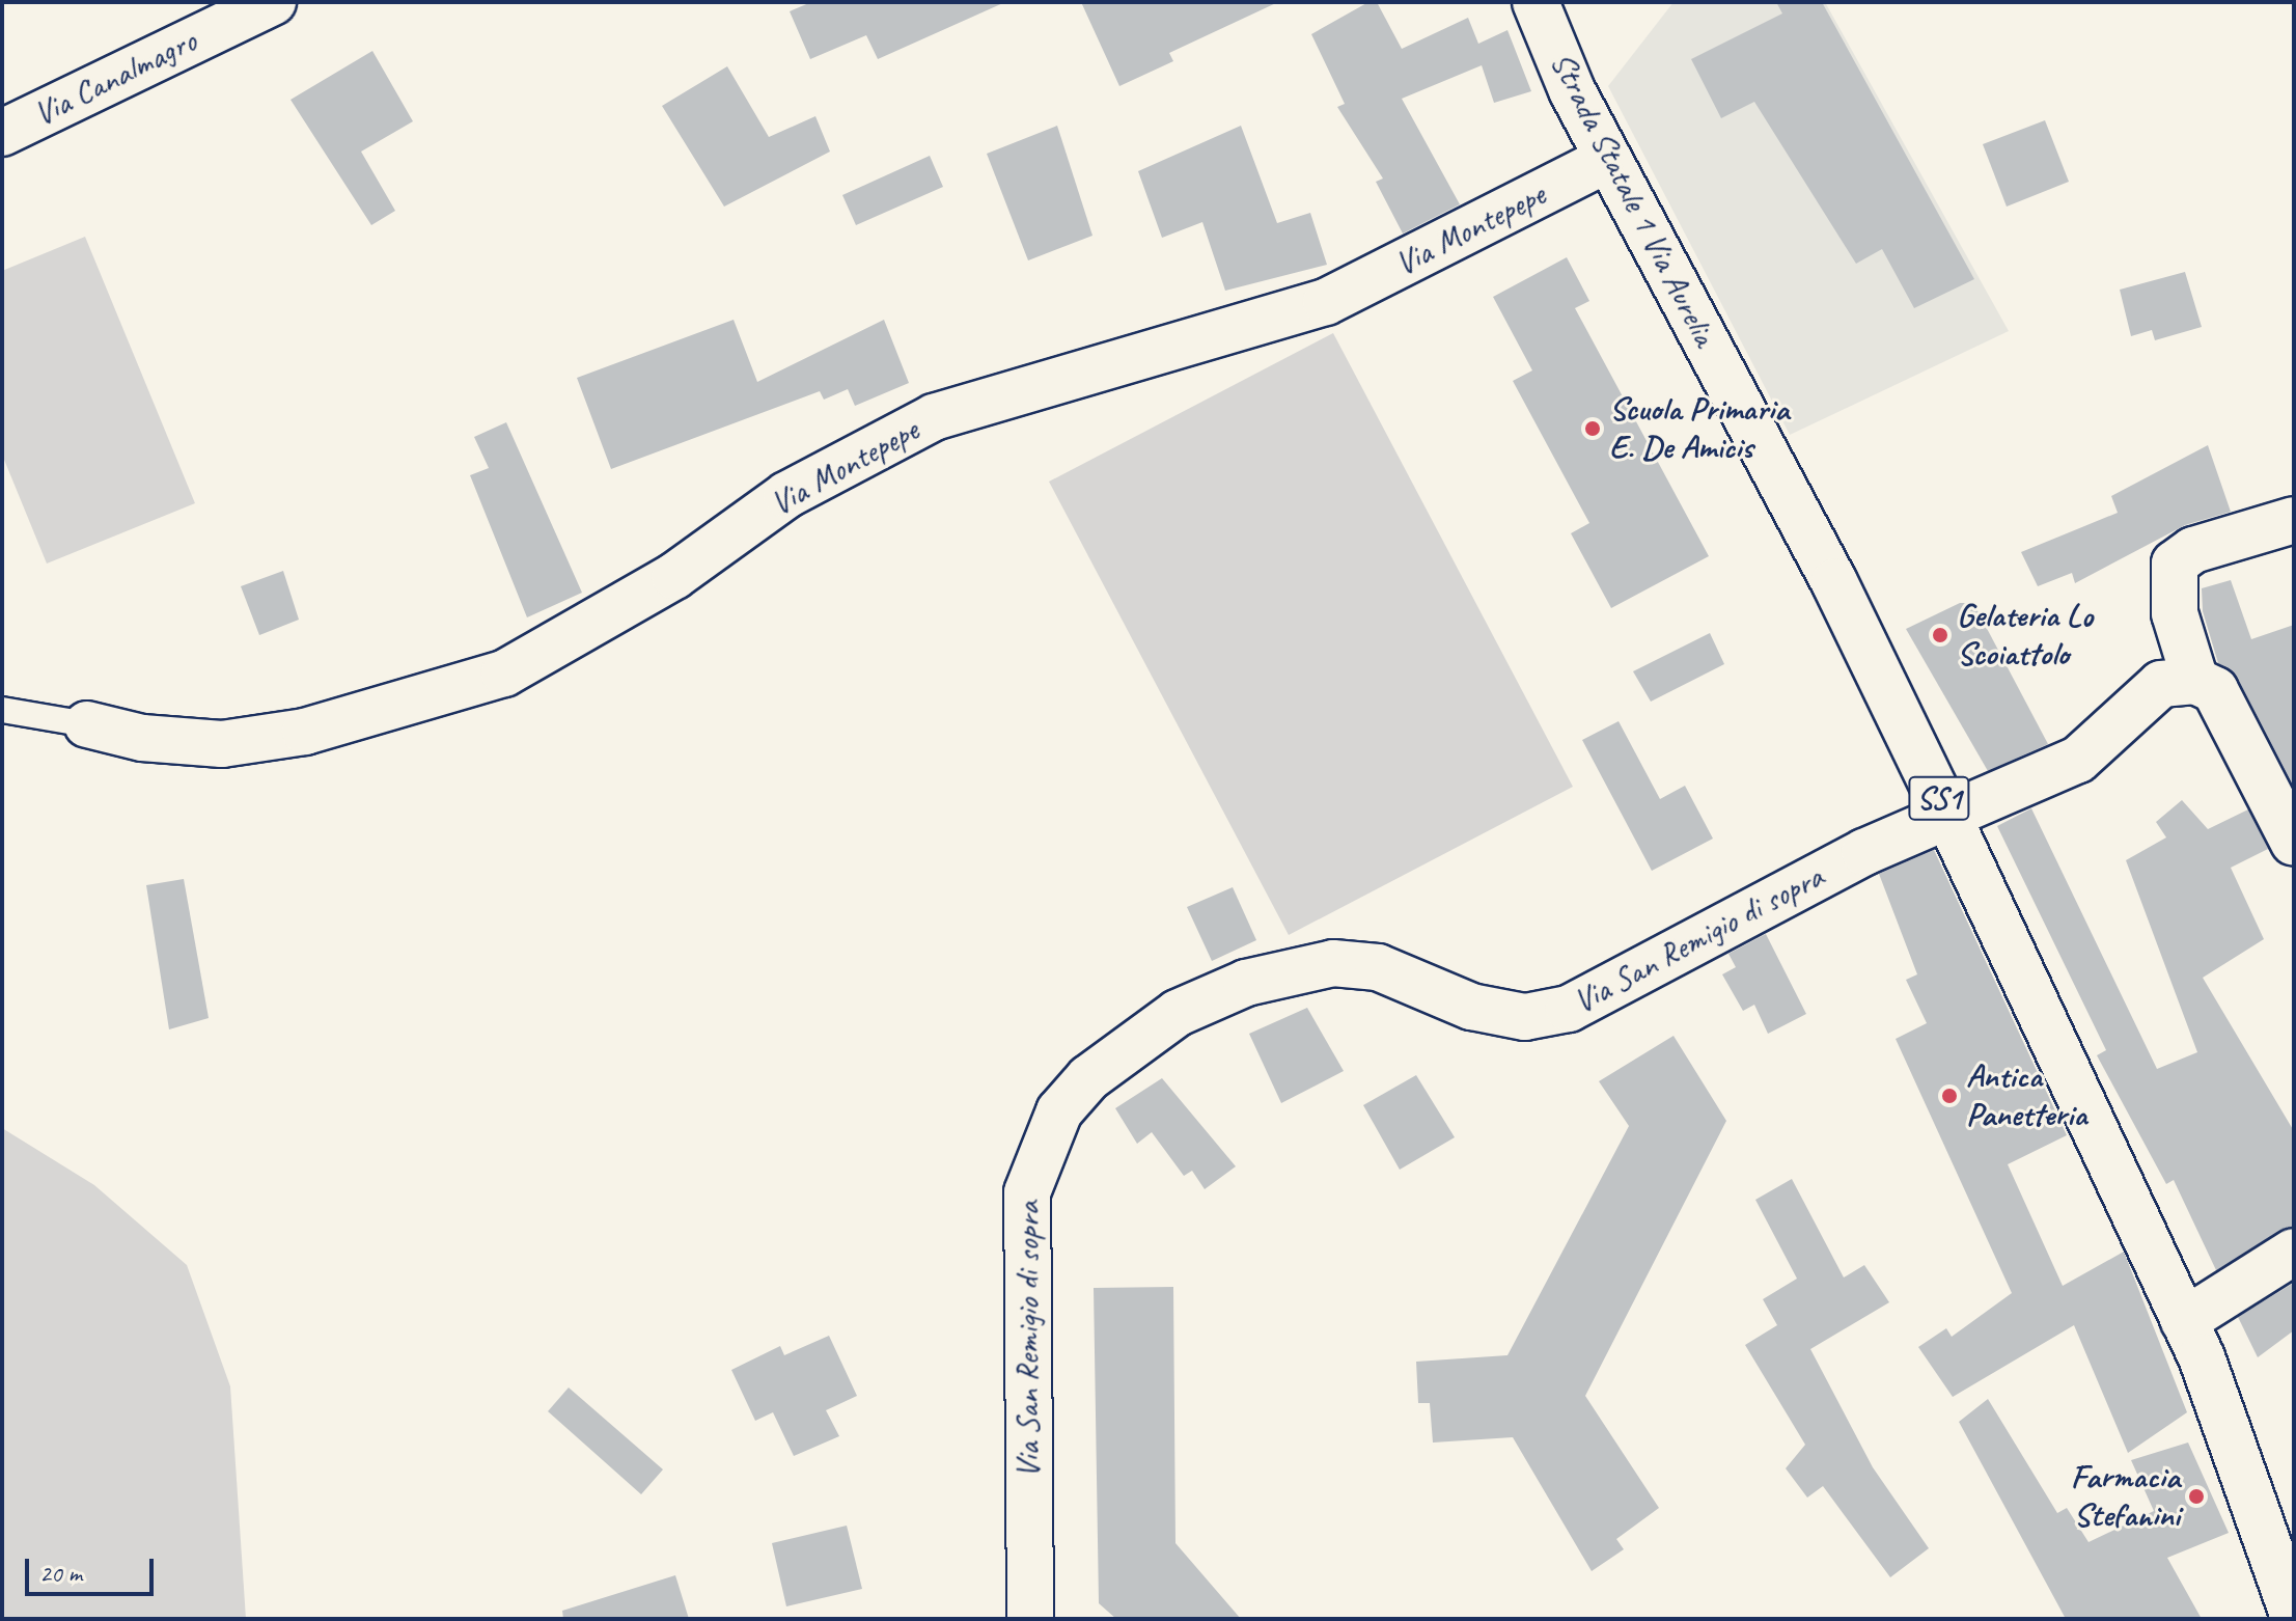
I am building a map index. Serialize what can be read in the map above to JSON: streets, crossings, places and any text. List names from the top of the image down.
{
  "streets": {
    "street": [
      "Via Canalmagro",
      "Strada Statale 1 Via Aurelia",
      "Via Montepepe",
      "SS1",
      "Via San Remigio di sopra"
    ]
  },
  "crossings": [
    ["Strada Statale 1 Via Aurelia", "Via Montepepe"],
    ["Strada Statale 1 Via Aurelia", "Via San Remigio di sopra"]
  ],
  "places": [
    "Scuola Primaria E. De Amicis",
    "Gelateria Lo Scoiattolo",
    "Antica Panetteria",
    "Farmacia Stefanini"
  ],
  "scale_bar": "20 m"
}
